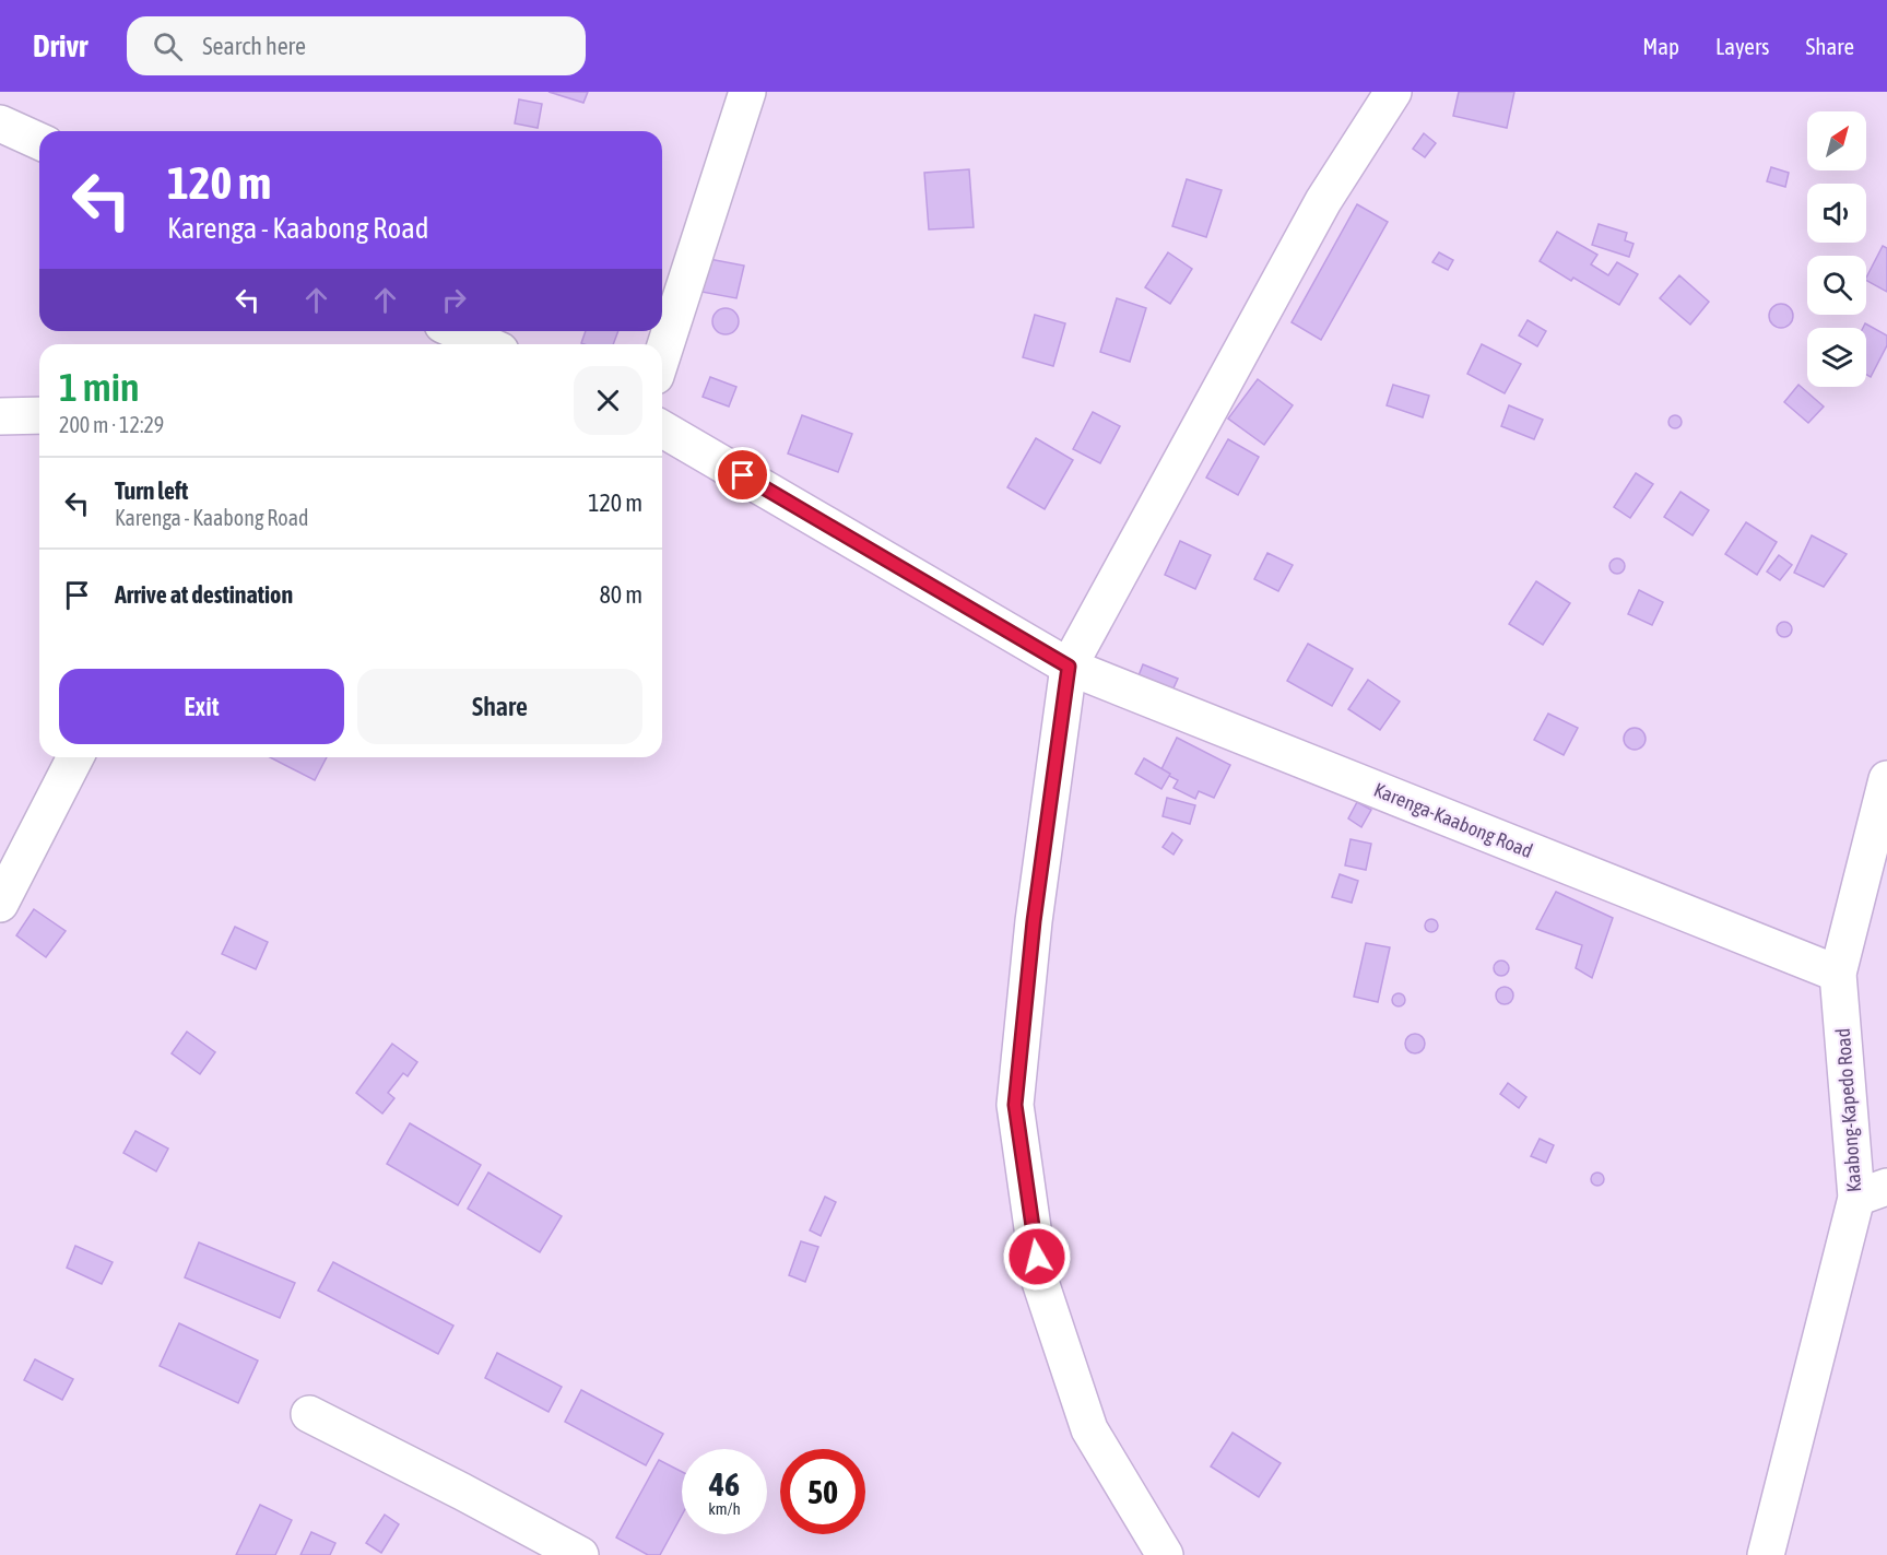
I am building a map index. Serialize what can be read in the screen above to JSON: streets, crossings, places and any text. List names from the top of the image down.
{
  "streets": {
    "street": ["Karenga-Kaabong Road", "Kaabong-Kapedo Road"]
  },
  "crossings": [
    ["Karenga-Kaabong Road", "Kaabong-Kapedo Road"]
  ],
  "north": "top right",
  "page": {
    "header": "Drivr",
    "search": "Search here",
    "nav": ["Map", "Layers", "Share"],
    "turn": ["120 m", "Karenga - Kaabong Road"],
    "heading": ["1 min", "200 m · 12:29"],
    "list": [
      {
        "name": "Turn left",
        "note": "Karenga - Kaabong Road",
        "value": "120 m"
      },
      {
        "name": "Arrive at destination",
        "value": "80 m"
      }
    ],
    "buttons": ["Exit", "Share"],
    "speed": "46 km/h",
    "limit": "50"
  }
}
